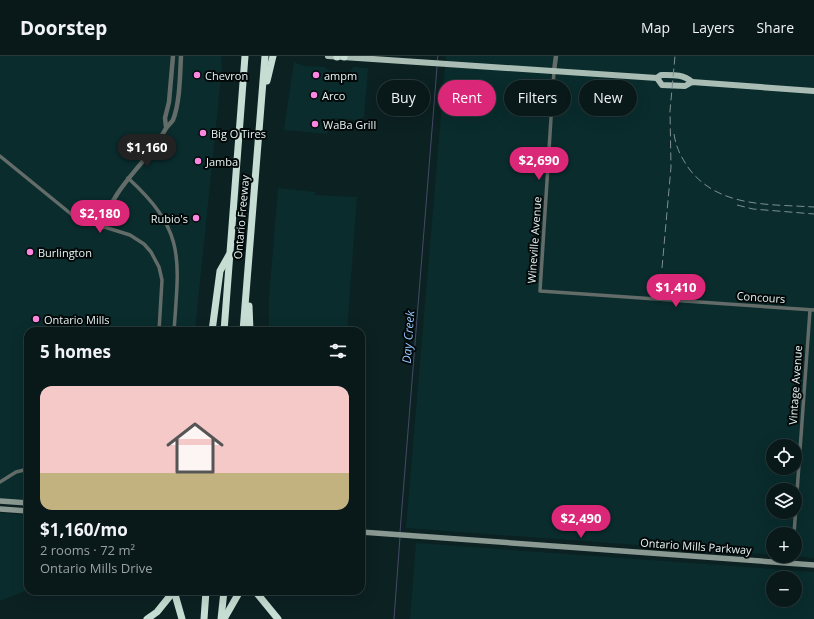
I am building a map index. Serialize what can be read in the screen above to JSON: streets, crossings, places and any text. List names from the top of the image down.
{
  "streets": {
    "highway": ["Ontario Freeway"],
    "main road": ["Ontario Mills Parkway"],
    "street": ["Wineville Avenue", "Concours", "Vintage Avenue"]
  },
  "crossings": [
    ["Wineville Avenue", "Concours"],
    ["Concours", "Vintage Avenue"]
  ],
  "water": ["Day Creek"],
  "places": [
    "Chevron",
    "ampm",
    "Arco",
    "WaBa Grill",
    "Big O Tires",
    "Jamba",
    "Rubio's",
    "Burlington",
    "Ontario Mills"
  ],
  "page": {
    "header": "Doorstep",
    "nav": ["Map", "Layers", "Share"],
    "chip": [
      "Buy",
      "Rent",
      "Filters",
      "New"
    ],
    "price": [
      "$1,160",
      "$2,690",
      "$2,180",
      "$1,410",
      "$2,490"
    ],
    "heading": "5 homes",
    "list": [
      {
        "name": "$1,160/mo",
        "note": "2 rooms · 72 m² · Ontario Mills Drive"
      }
    ],
    "map_buttons": ["+", "−"]
  }
}
